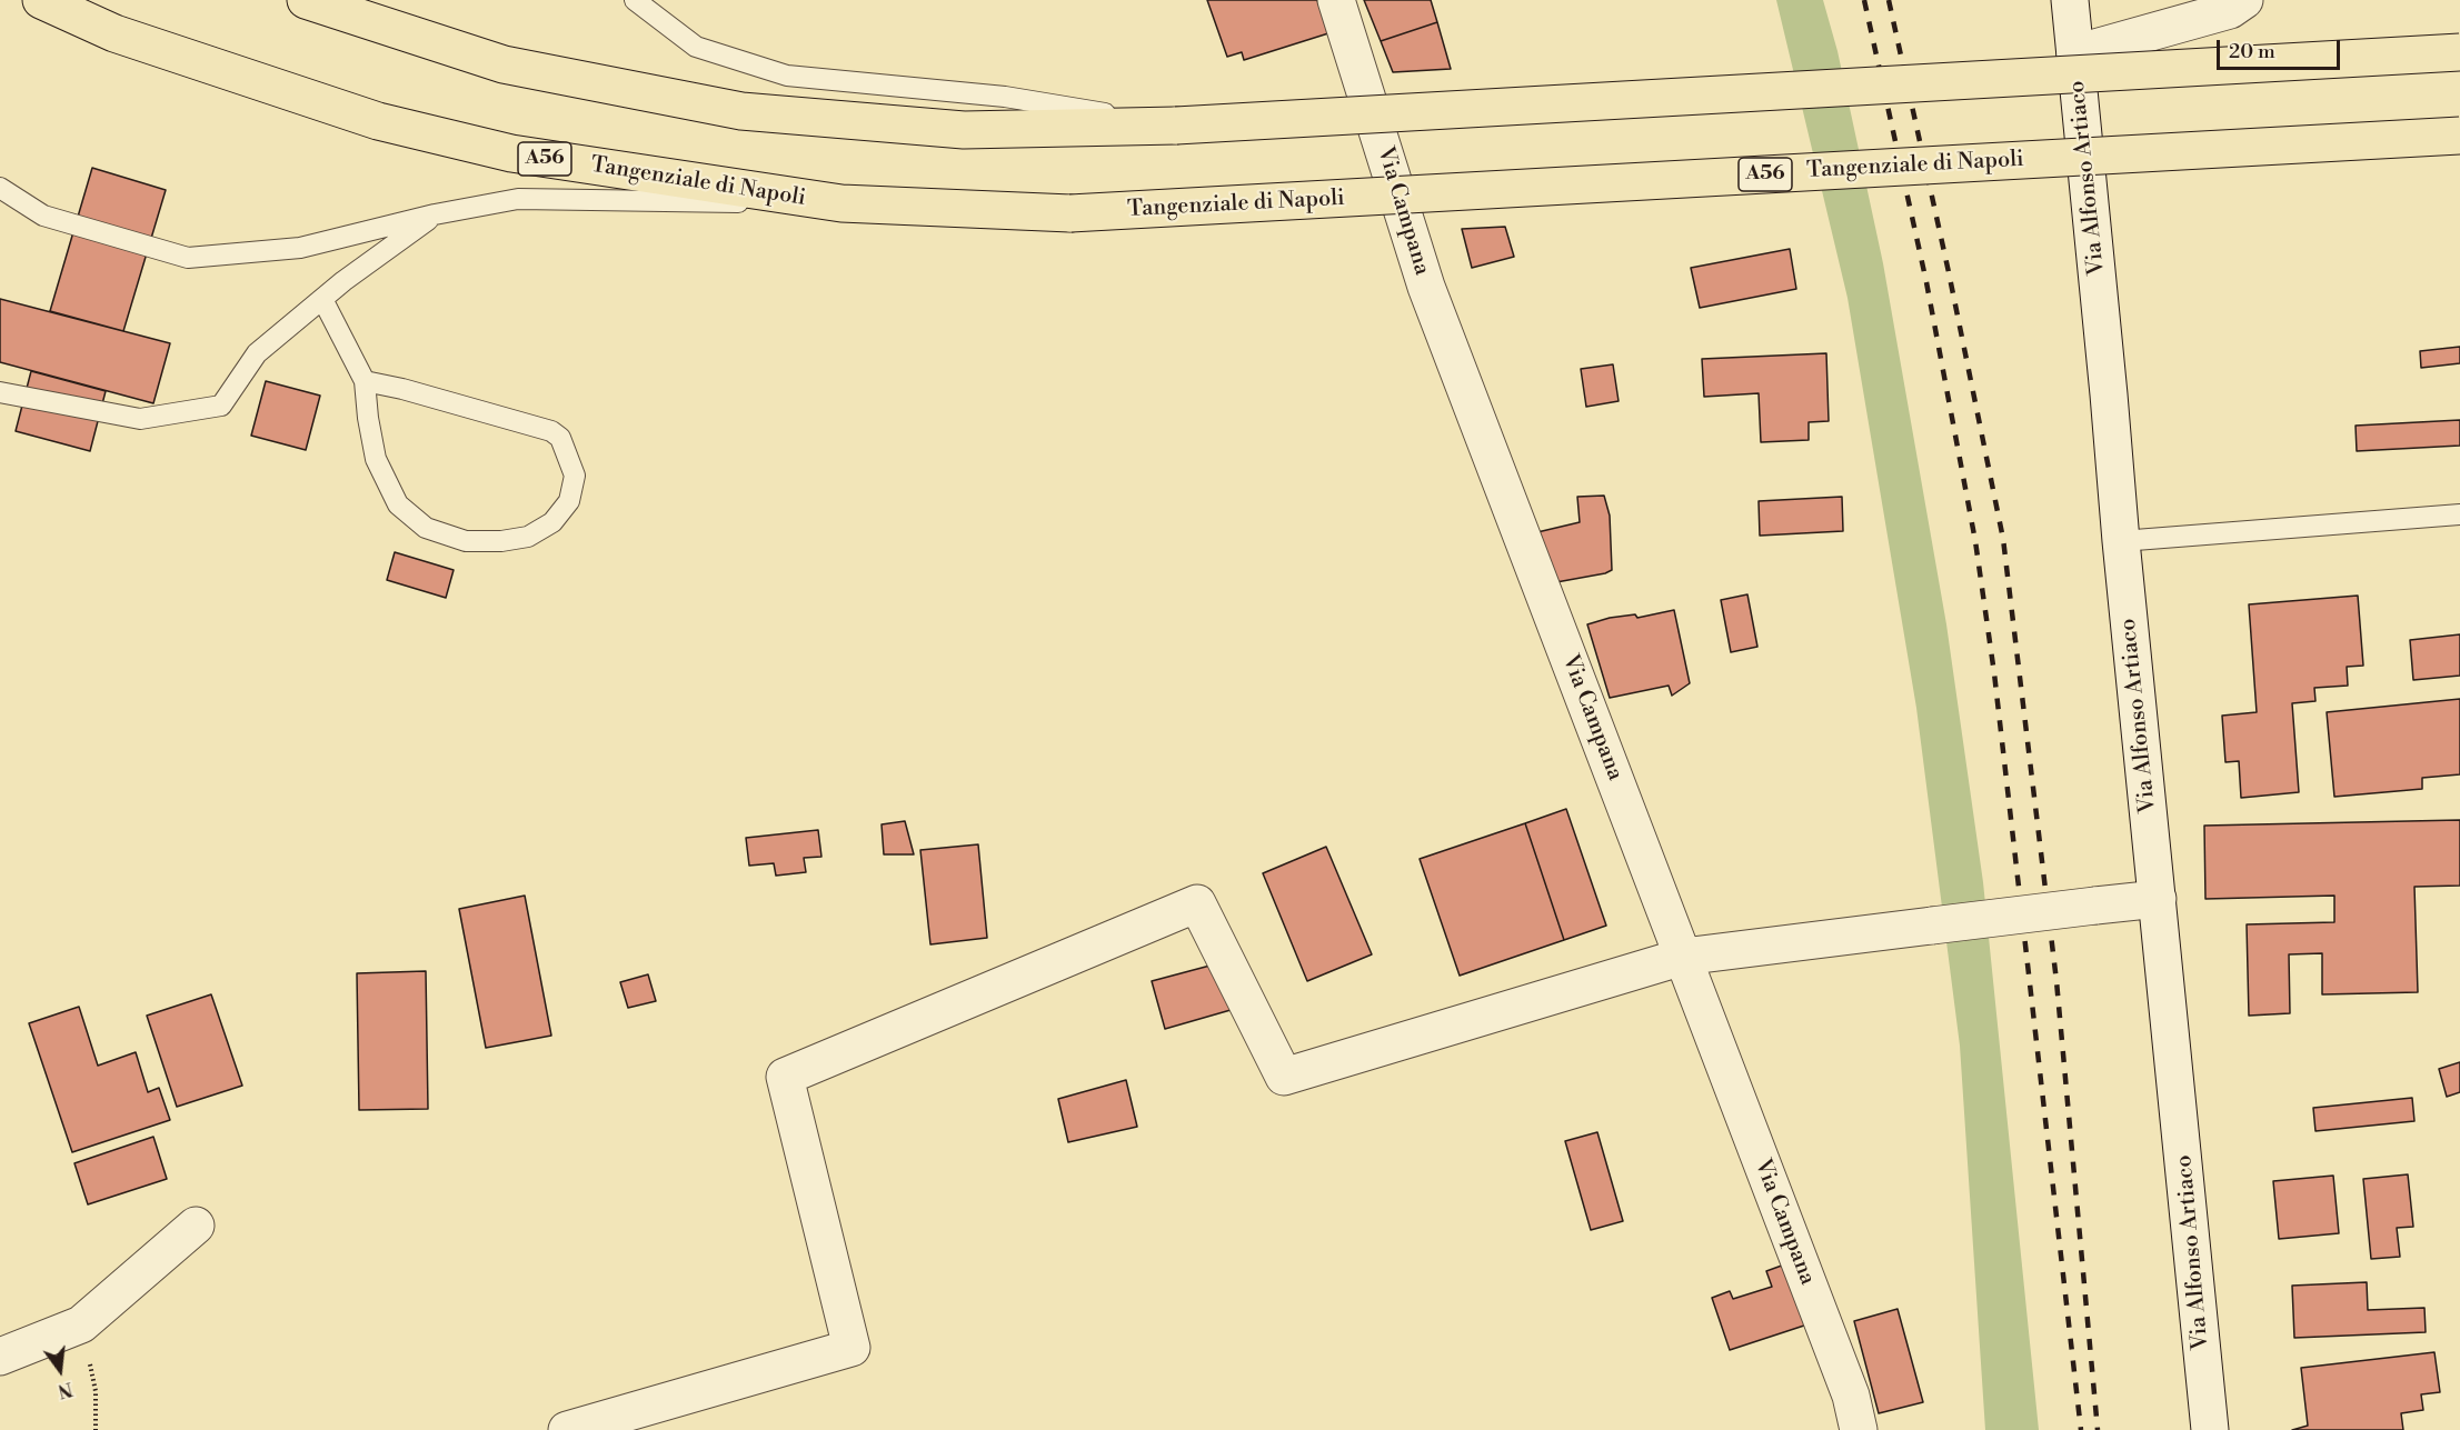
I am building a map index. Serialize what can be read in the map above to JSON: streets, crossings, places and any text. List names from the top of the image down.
{
  "streets": {
    "highway": ["A56", "Tangenziale di Napoli"],
    "street": ["Via Alfonso Artiaco", "Via Campana"]
  },
  "scale_bar": "20 m",
  "north": "bottom"
}
